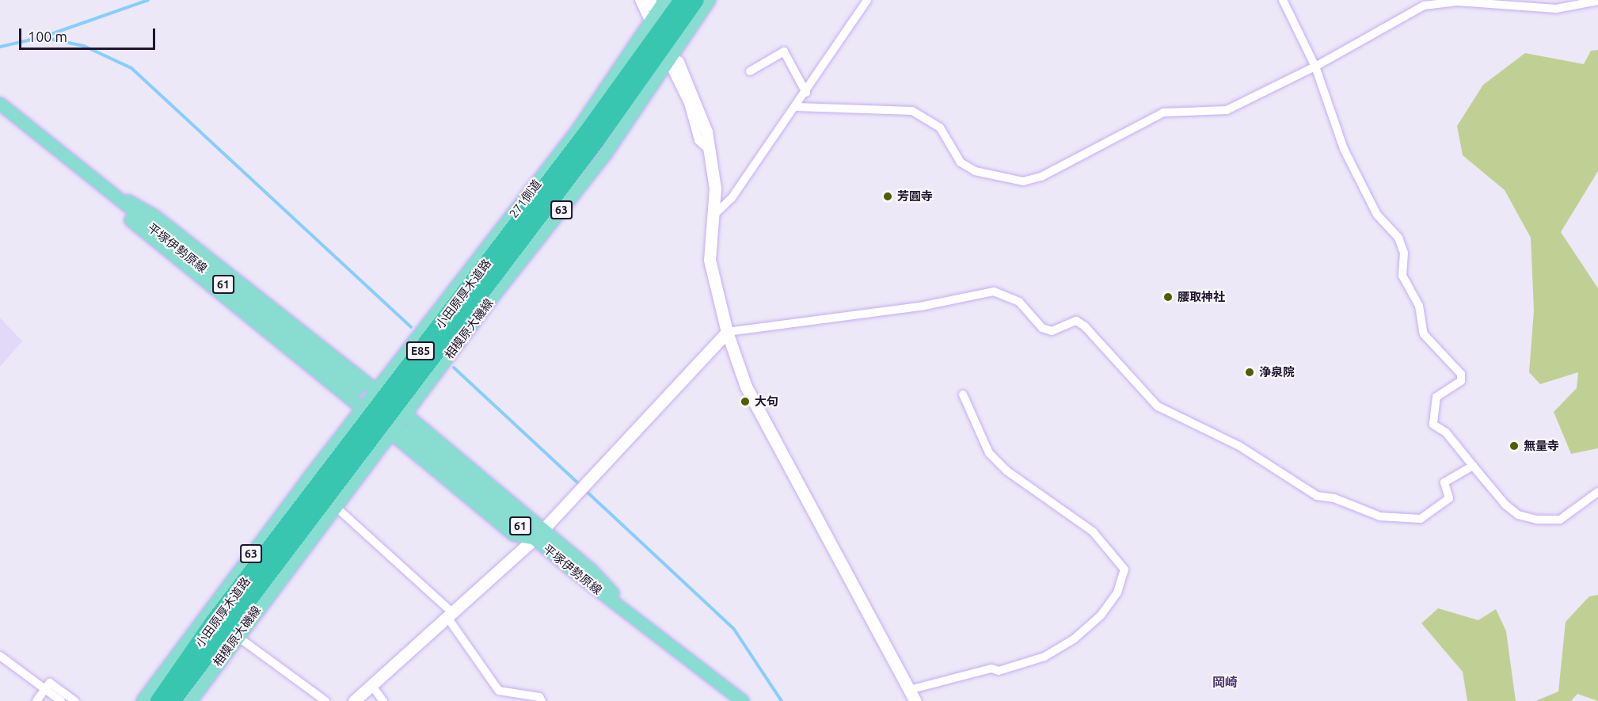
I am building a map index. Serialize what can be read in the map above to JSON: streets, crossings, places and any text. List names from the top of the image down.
{
  "streets": {
    "highway": ["小田原厚木道路", "E85"],
    "main road": [
      "271側道",
      "63",
      "平塚伊勢原線",
      "61",
      "相模原大磯線"
    ]
  },
  "crossings": [
    ["271側道", "63"]
  ],
  "districts": ["岡崎"],
  "places": [
    "芳圓寺",
    "腰取神社",
    "浄泉院",
    "大句",
    "無量寺"
  ],
  "scale_bar": "100 m"
}
